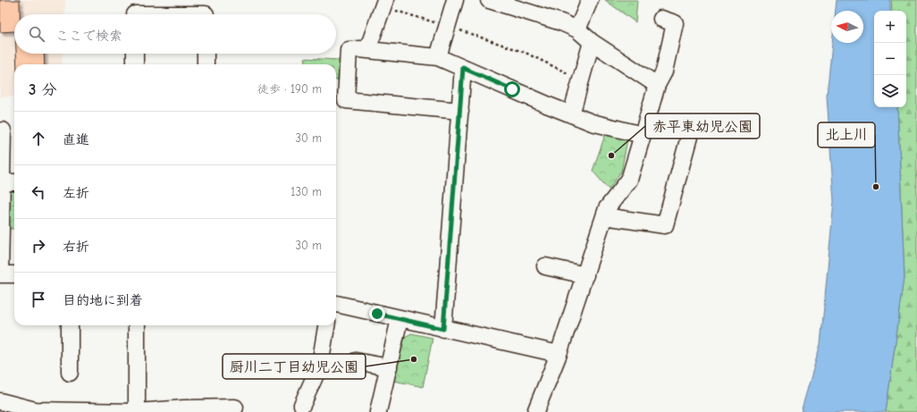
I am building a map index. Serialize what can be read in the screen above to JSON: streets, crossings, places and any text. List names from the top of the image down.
{
  "places": ["赤平東幼児公園", "北上川", "厨川二丁目幼児公園"],
  "north": "left",
  "page": {
    "map_buttons": ["+", "−"],
    "search": "ここで検索",
    "heading": ["3 分", "徒歩 · 190 m"],
    "list": [
      ["直進", "30 m"],
      ["左折", "130 m"],
      ["右折", "30 m"],
      "目的地に到着"
    ]
  }
}
